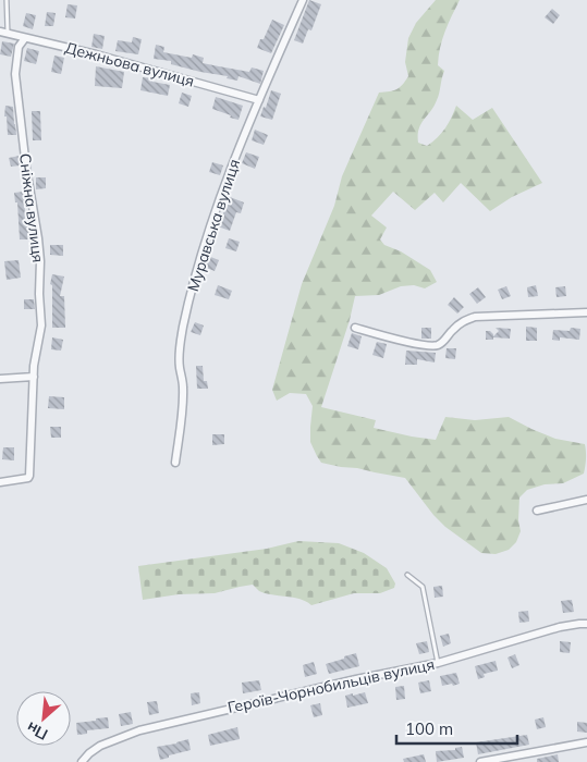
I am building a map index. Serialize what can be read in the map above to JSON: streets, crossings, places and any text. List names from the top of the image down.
{
  "streets": {
    "street": [
      "Дежньова вулиця",
      "Сніжна вулиця",
      "Муравська вулиця",
      "Героїв-Чорнобильців вулиця"
    ]
  },
  "crossings": [
    ["Дежньова вулиця", "Сніжна вулиця"],
    ["Дежньова вулиця", "Муравська вулиця"]
  ],
  "scale_bar": "100 m",
  "north": "bottom left"
}
